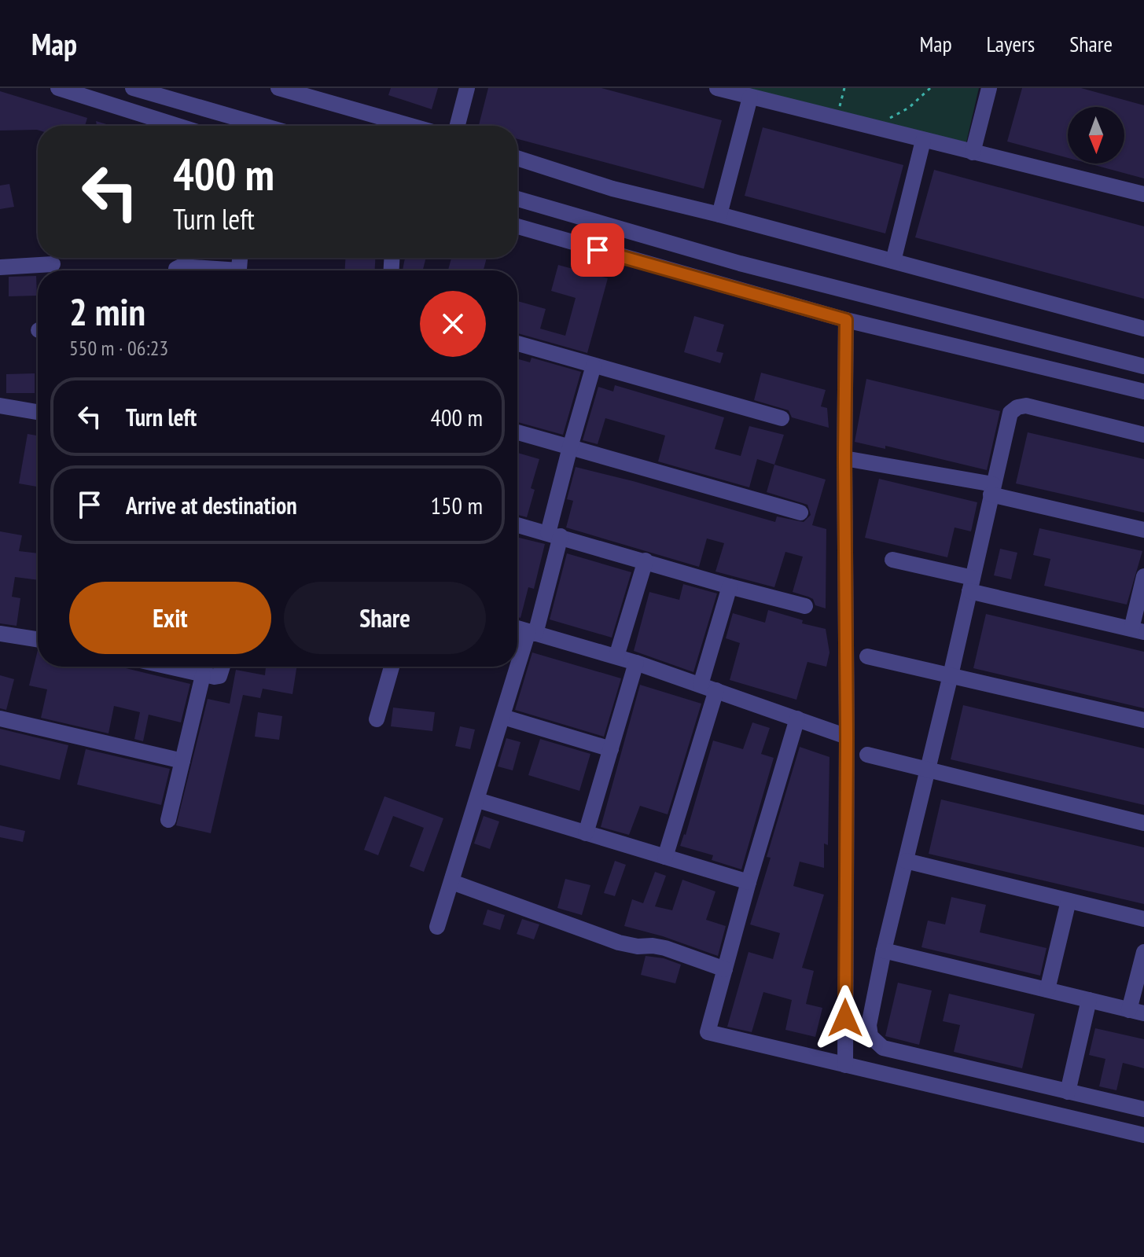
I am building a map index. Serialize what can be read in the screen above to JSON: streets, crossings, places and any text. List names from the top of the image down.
{
  "north": "bottom",
  "page": {
    "header": "Map",
    "nav": ["Map", "Layers", "Share"],
    "turn": ["400 m", "Turn left"],
    "heading": ["2 min", "550 m · 06:23"],
    "list": [
      {
        "name": "Turn left",
        "value": "400 m"
      },
      {
        "name": "Arrive at destination",
        "value": "150 m"
      }
    ],
    "buttons": ["Exit", "Share"]
  }
}
